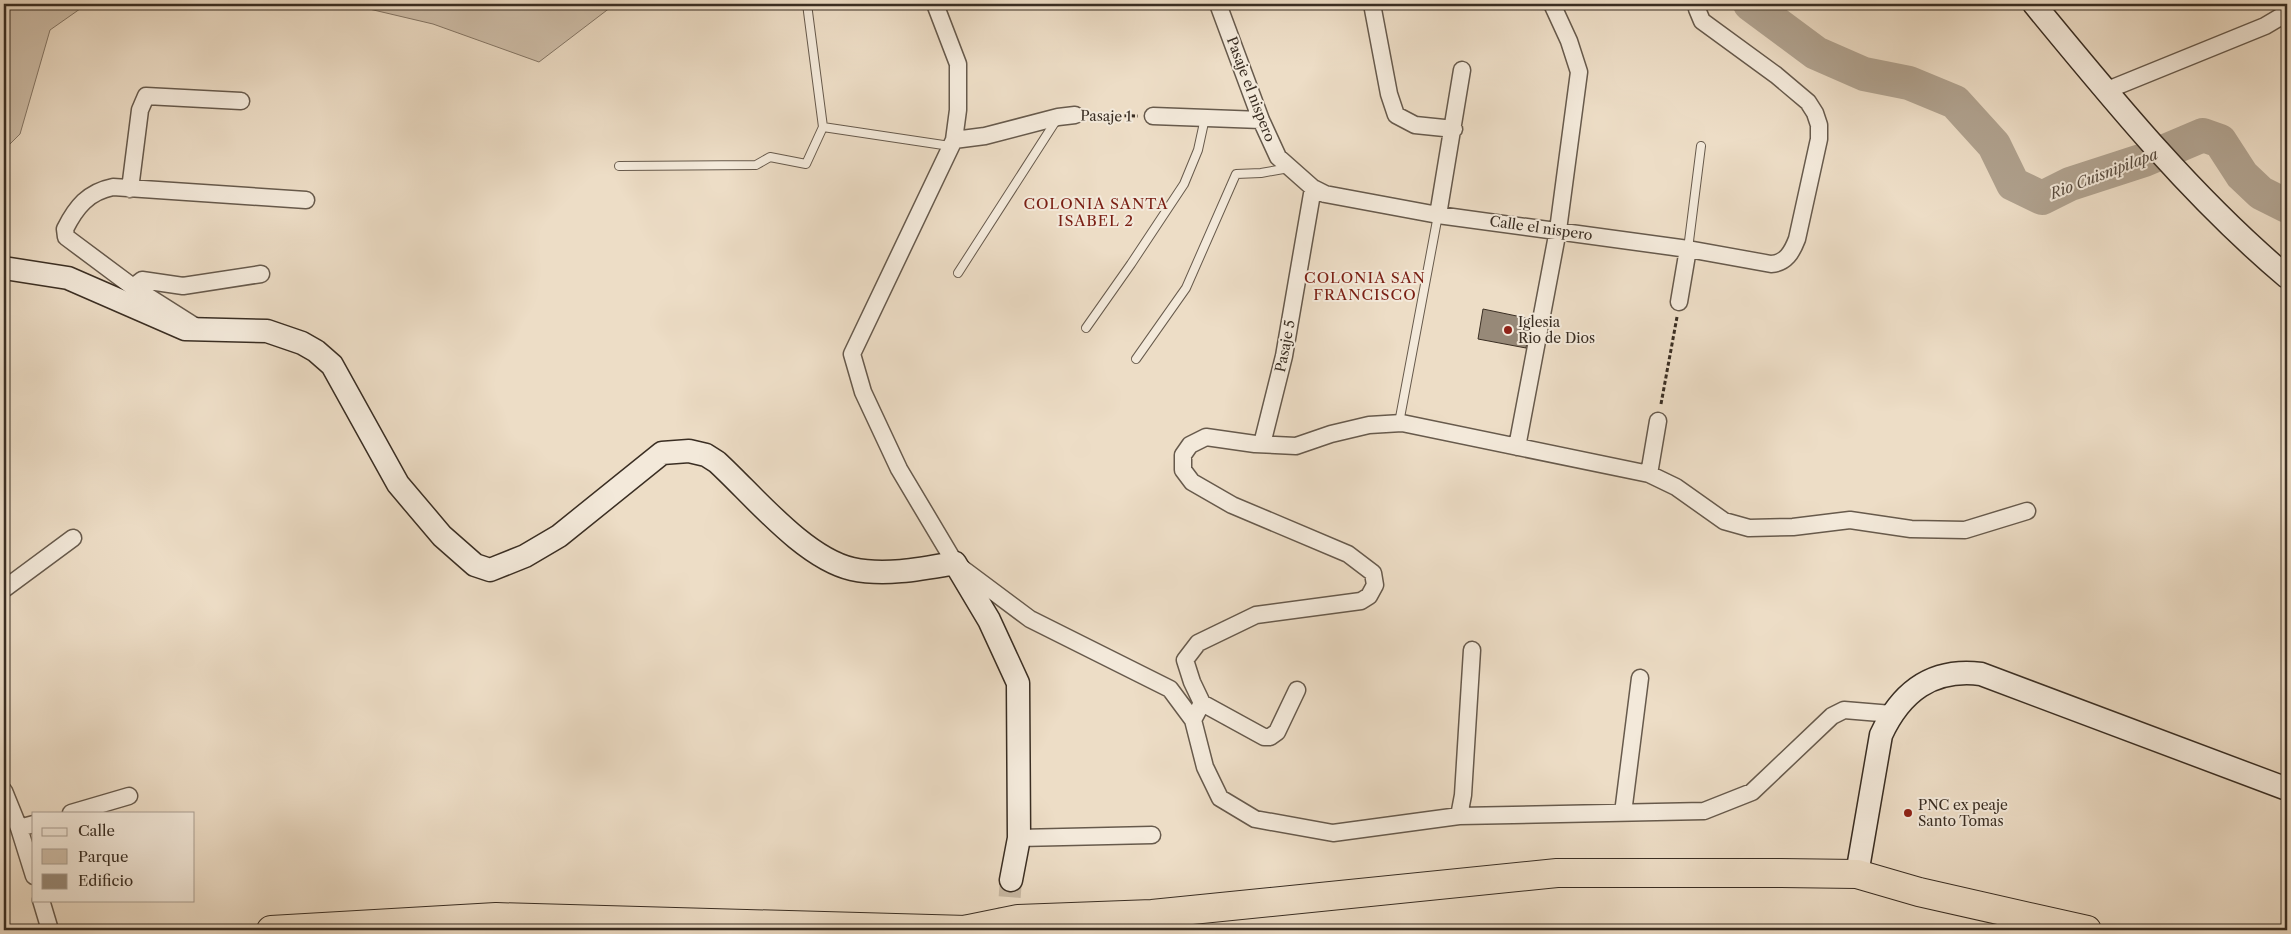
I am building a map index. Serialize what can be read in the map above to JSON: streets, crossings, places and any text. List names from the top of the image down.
{
  "streets": {
    "street": [
      "Pasaje el nispero",
      "Pasaje 1",
      "Calle el nispero",
      "Pasaje 5"
    ]
  },
  "crossings": [
    ["Pasaje el nispero", "Calle el nispero"],
    ["Pasaje el nispero", "Pasaje 5"],
    ["Calle el nispero", "Pasaje 5"]
  ],
  "districts": ["COLONIA SANTA ISABEL 2", "COLONIA SAN FRANCISCO"],
  "water": ["Rio Cuisnipilapa"],
  "places": ["Iglesia Rio de Dios", "PNC ex peaje Santo Tomas"],
  "legend": ["Calle", "Parque", "Edificio"]
}
